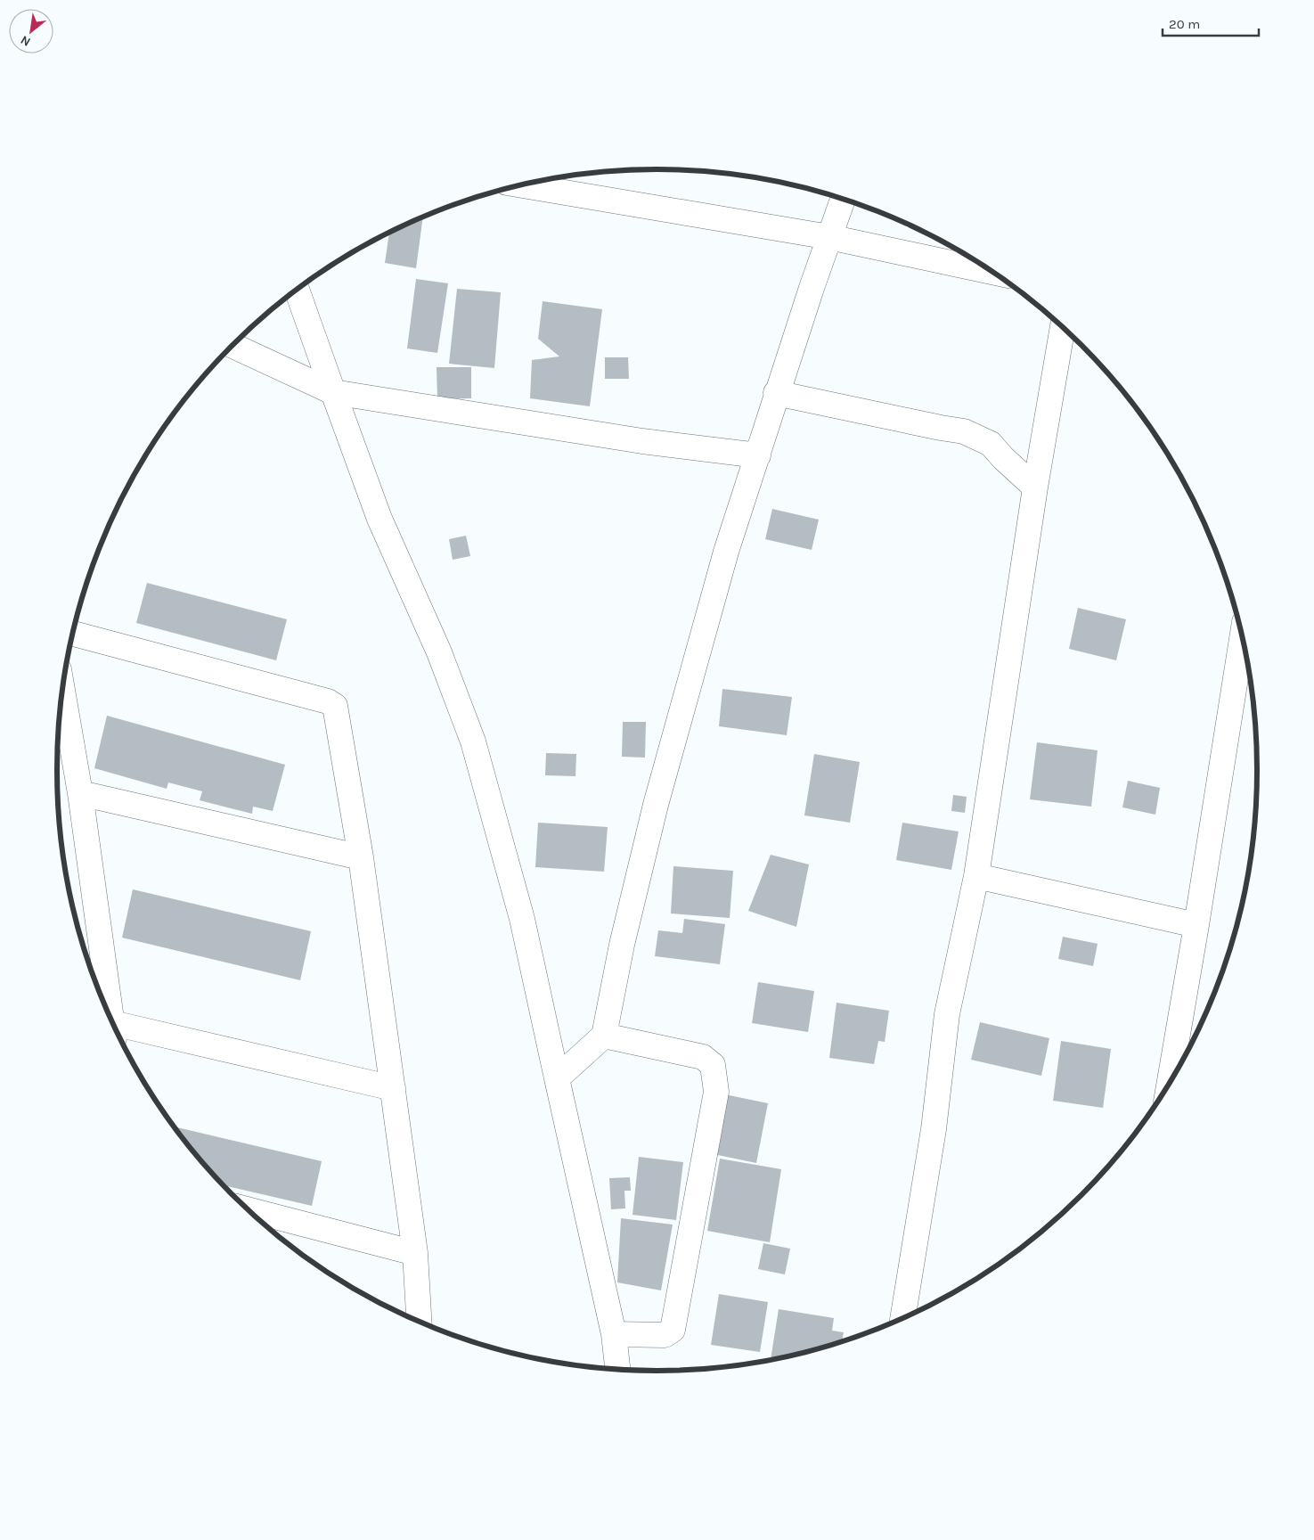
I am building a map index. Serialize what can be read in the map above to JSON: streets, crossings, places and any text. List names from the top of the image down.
{
  "scale_bar": "20 m",
  "north": "bottom left"
}
